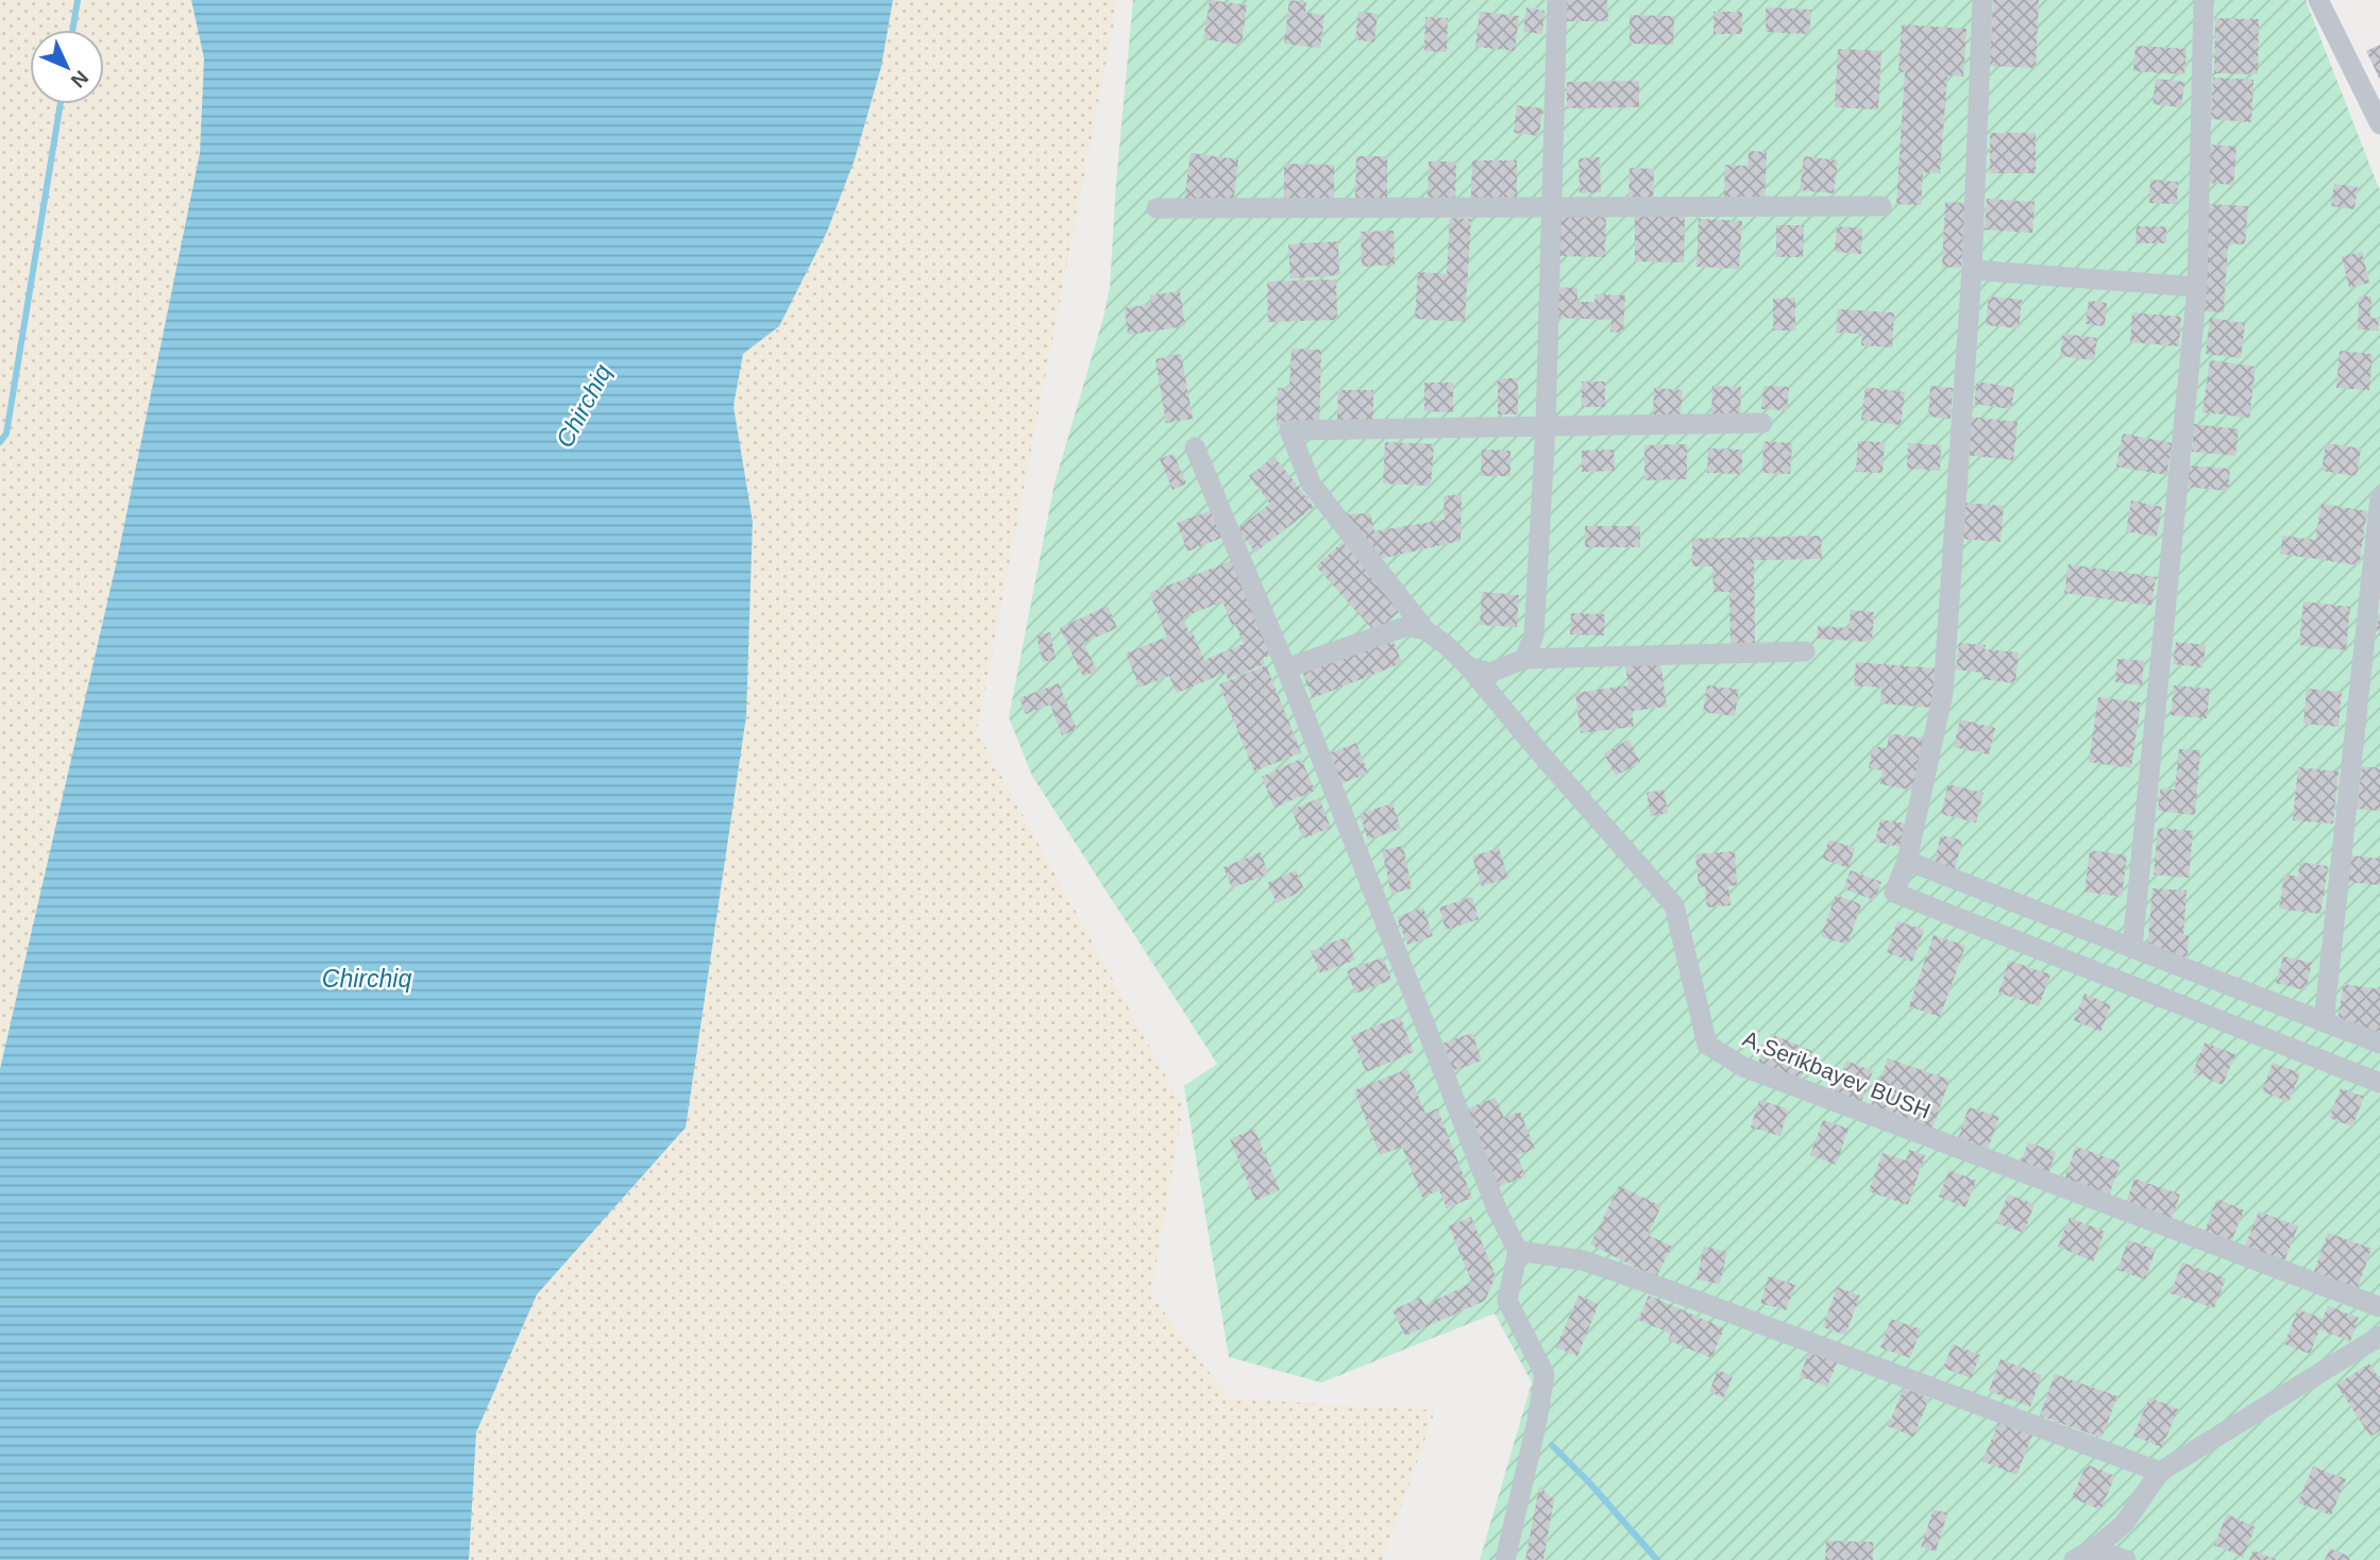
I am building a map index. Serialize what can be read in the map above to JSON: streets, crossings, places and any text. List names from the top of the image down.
{
  "streets": {
    "street": ["A,Serikbayev BUSH"]
  },
  "water": ["Chirchiq"],
  "north": "bottom right"
}
